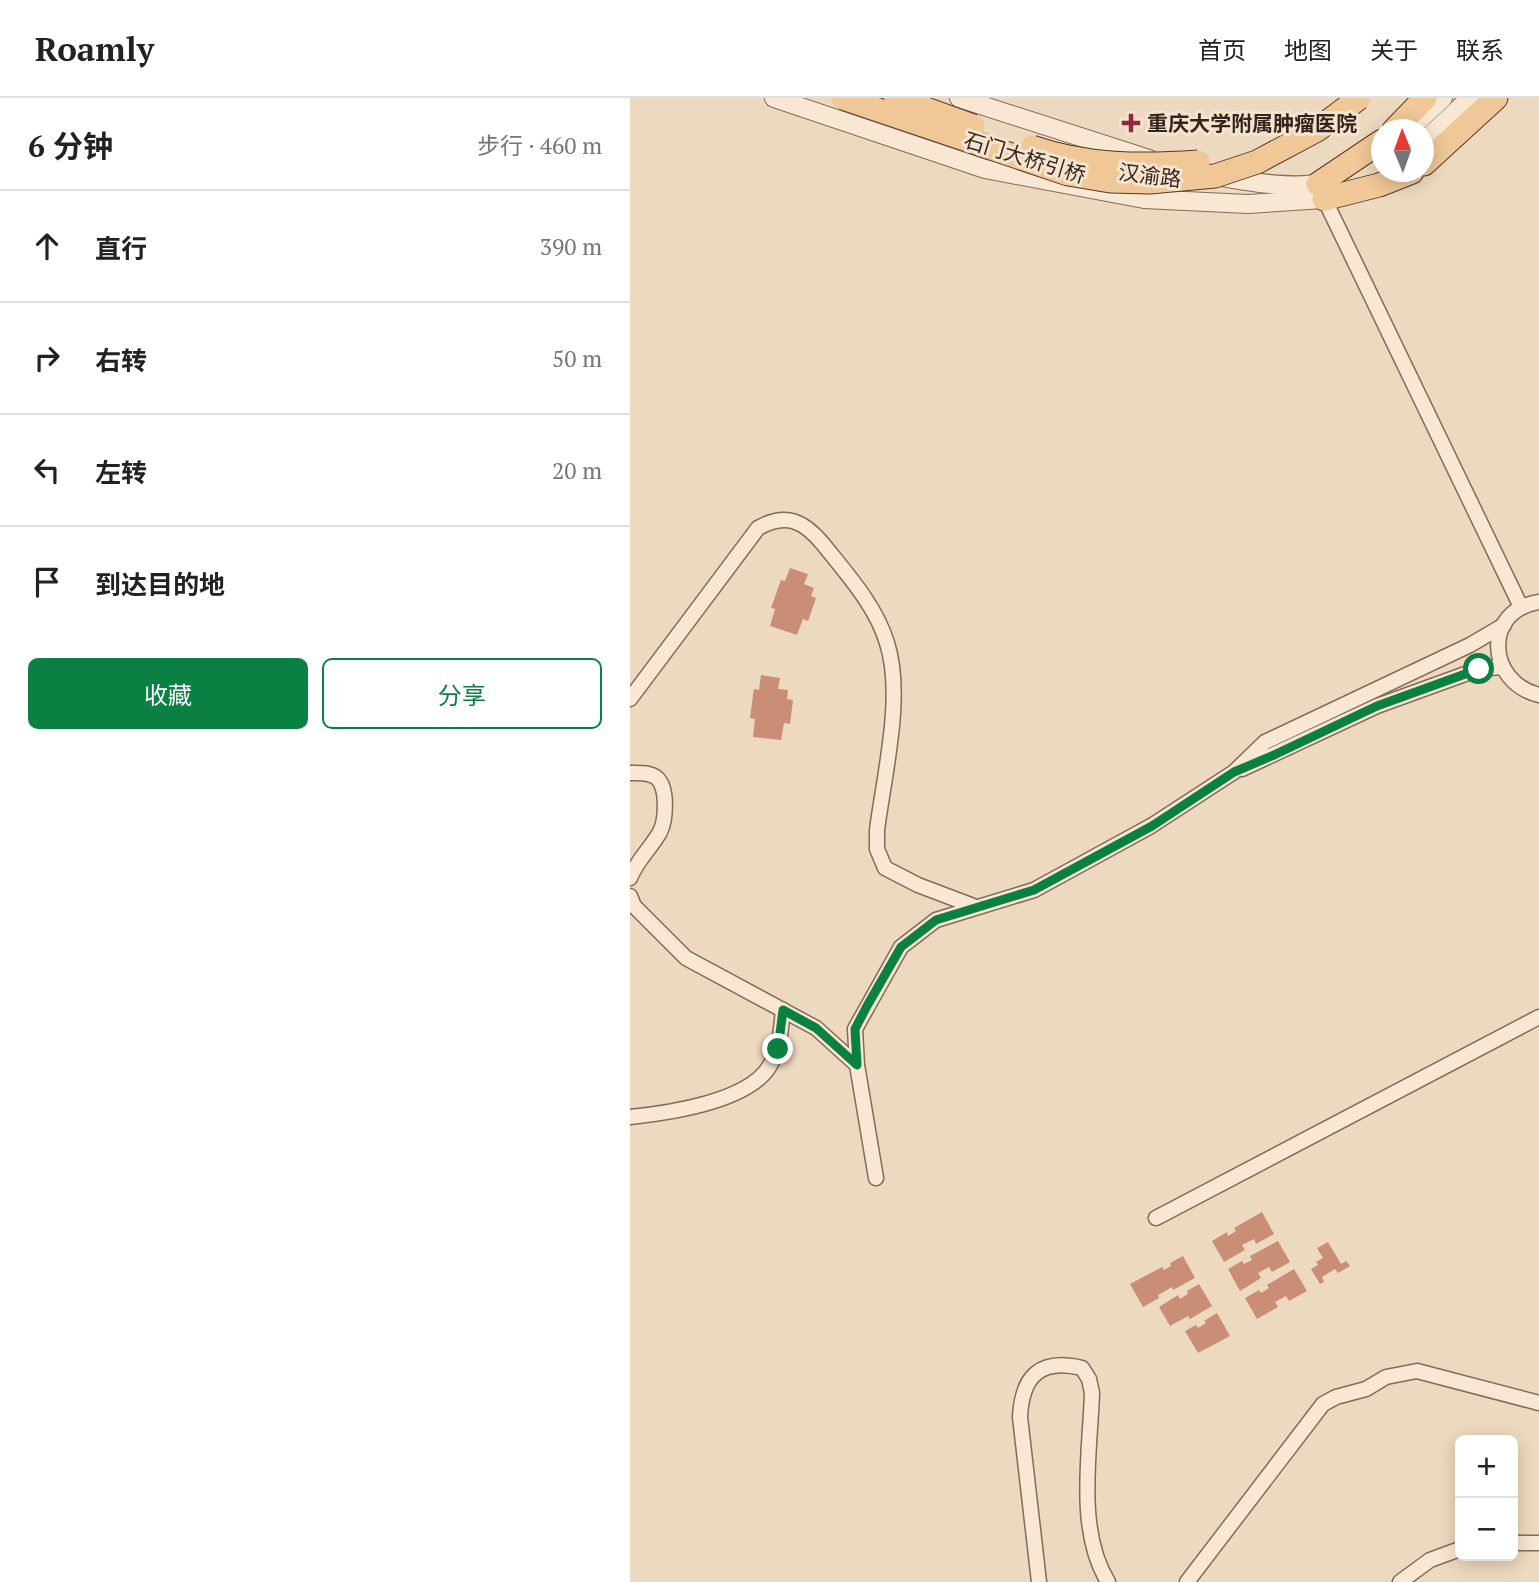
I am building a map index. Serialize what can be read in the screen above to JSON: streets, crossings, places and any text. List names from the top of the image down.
{
  "streets": {
    "main road": ["石门大桥引桥"],
    "street": ["汉渝路"]
  },
  "places": {
    "health": ["重庆大学附属肿瘤医院"]
  },
  "north": "top",
  "page": {
    "header": "Roamly",
    "nav": [
      "首页",
      "地图",
      "关于",
      "联系"
    ],
    "heading": ["6 分钟", "步行 · 460 m"],
    "list": [
      ["直行", "390 m"],
      ["右转", "50 m"],
      ["左转", "20 m"],
      "到达目的地"
    ],
    "buttons": ["收藏", "分享"],
    "map_buttons": ["+", "−"]
  }
}
